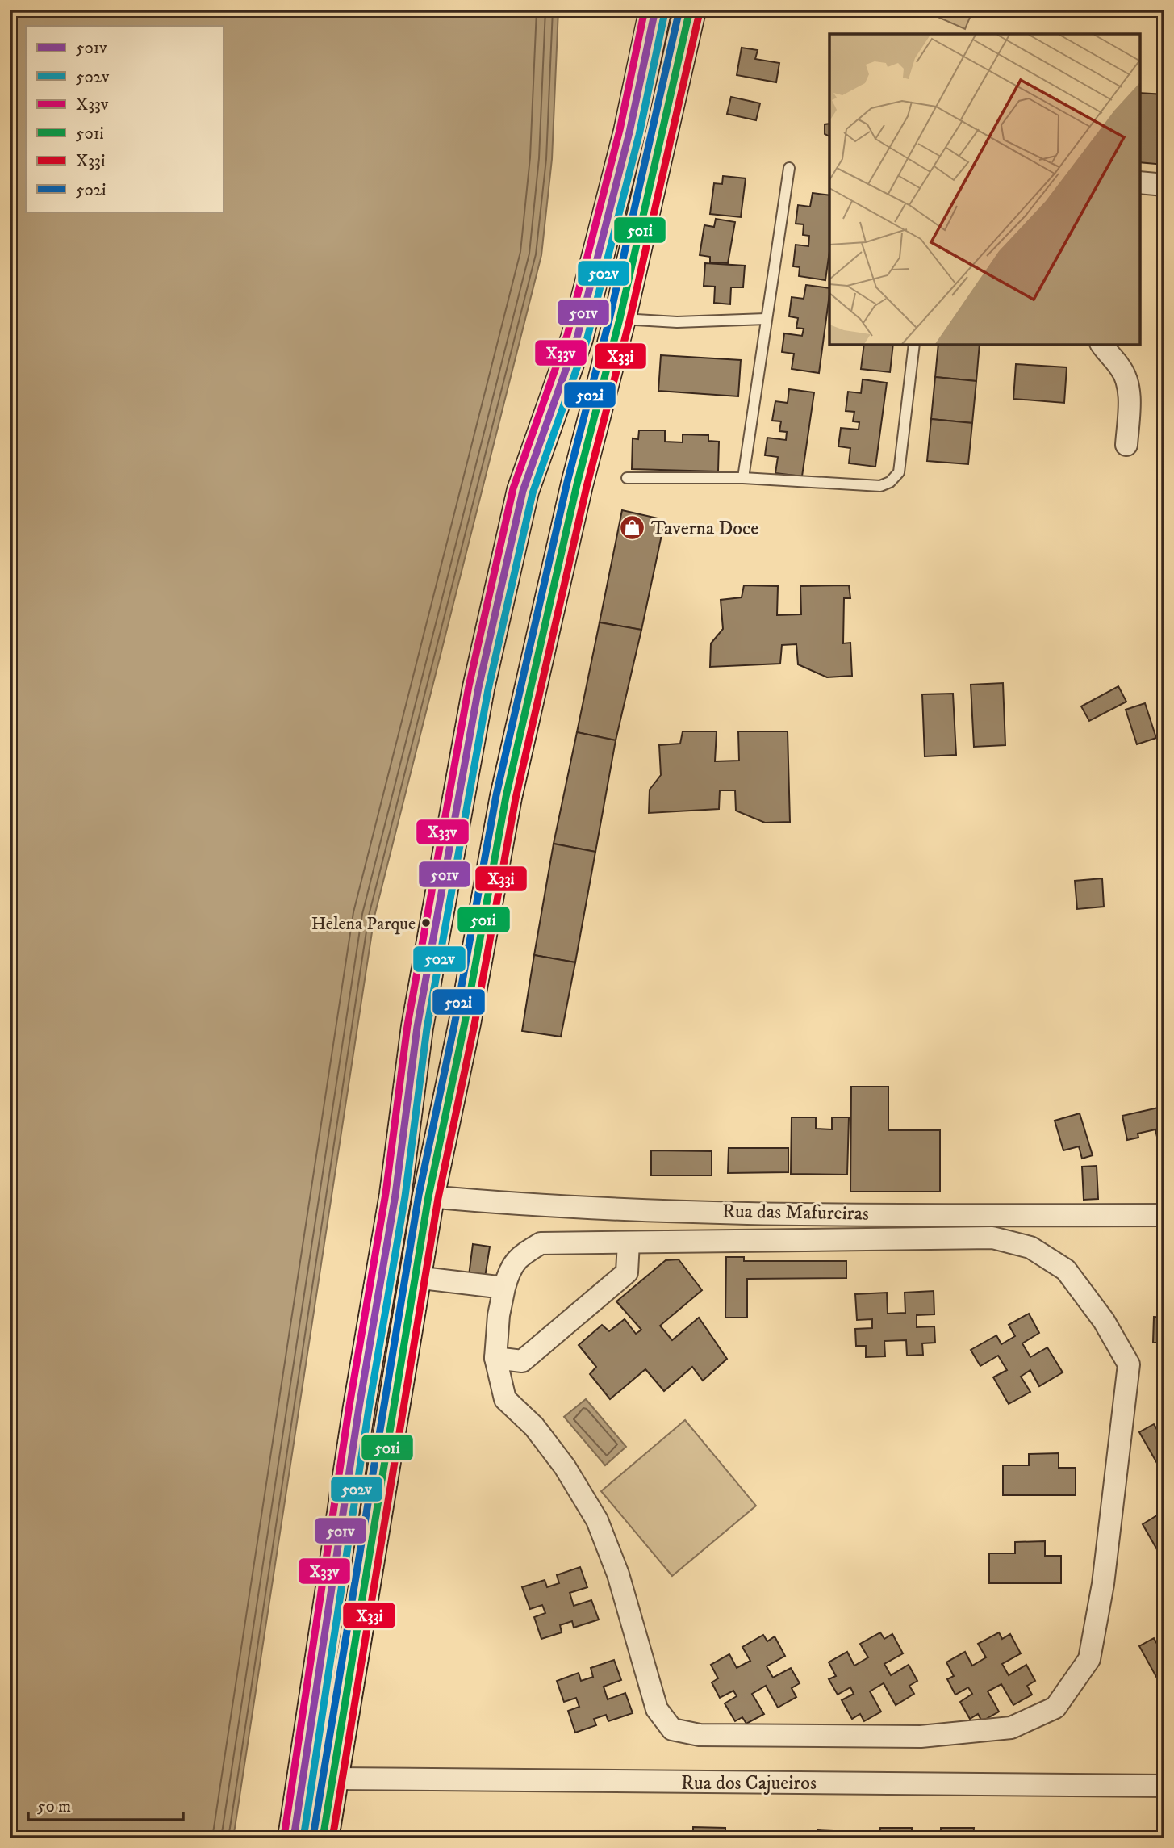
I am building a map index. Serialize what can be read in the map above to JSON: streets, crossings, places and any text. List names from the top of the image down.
{
  "streets": {
    "street": ["Rua das Mafureiras", "Rua dos Cajueiros"]
  },
  "places": {
    "shop": ["Taverna Doce"],
    "other": ["Helena Parque"]
  },
  "lines": [
    "transit line 501v",
    "transit line X33v",
    "transit line 501i",
    "transit line 502i",
    "transit line 502v",
    "transit line X33i"
  ],
  "legend": [
    "501v",
    "502v",
    "X33v",
    "501i",
    "X33i",
    "502i"
  ],
  "scale_bar": "50 m"
}
